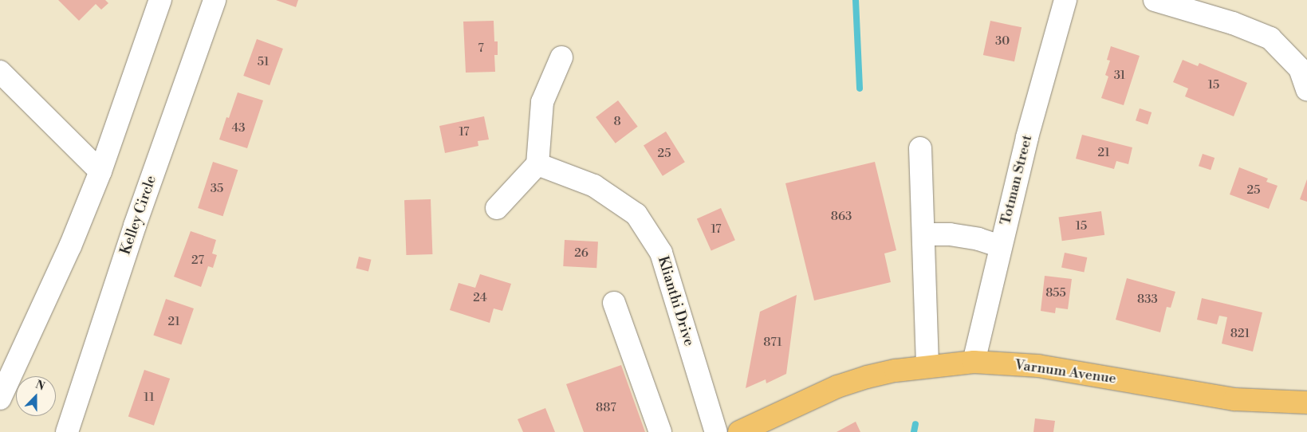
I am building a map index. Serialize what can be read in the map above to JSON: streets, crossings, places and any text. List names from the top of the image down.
{
  "streets": {
    "main road": ["Varnum Avenue"],
    "street": ["Totman Street", "Kelley Circle", "Klianthi Drive"]
  },
  "crossings": [
    ["Totman Street", "Varnum Avenue"]
  ],
  "house_numbers": [
    "30",
    "7",
    "51",
    "31",
    "15",
    "8",
    "43",
    "17",
    "21",
    "25",
    "35",
    "25",
    "863",
    "15",
    "17",
    "26",
    "27",
    "855",
    "24",
    "833",
    "21",
    "821",
    "871",
    "11",
    "887"
  ],
  "north": "top"
}
